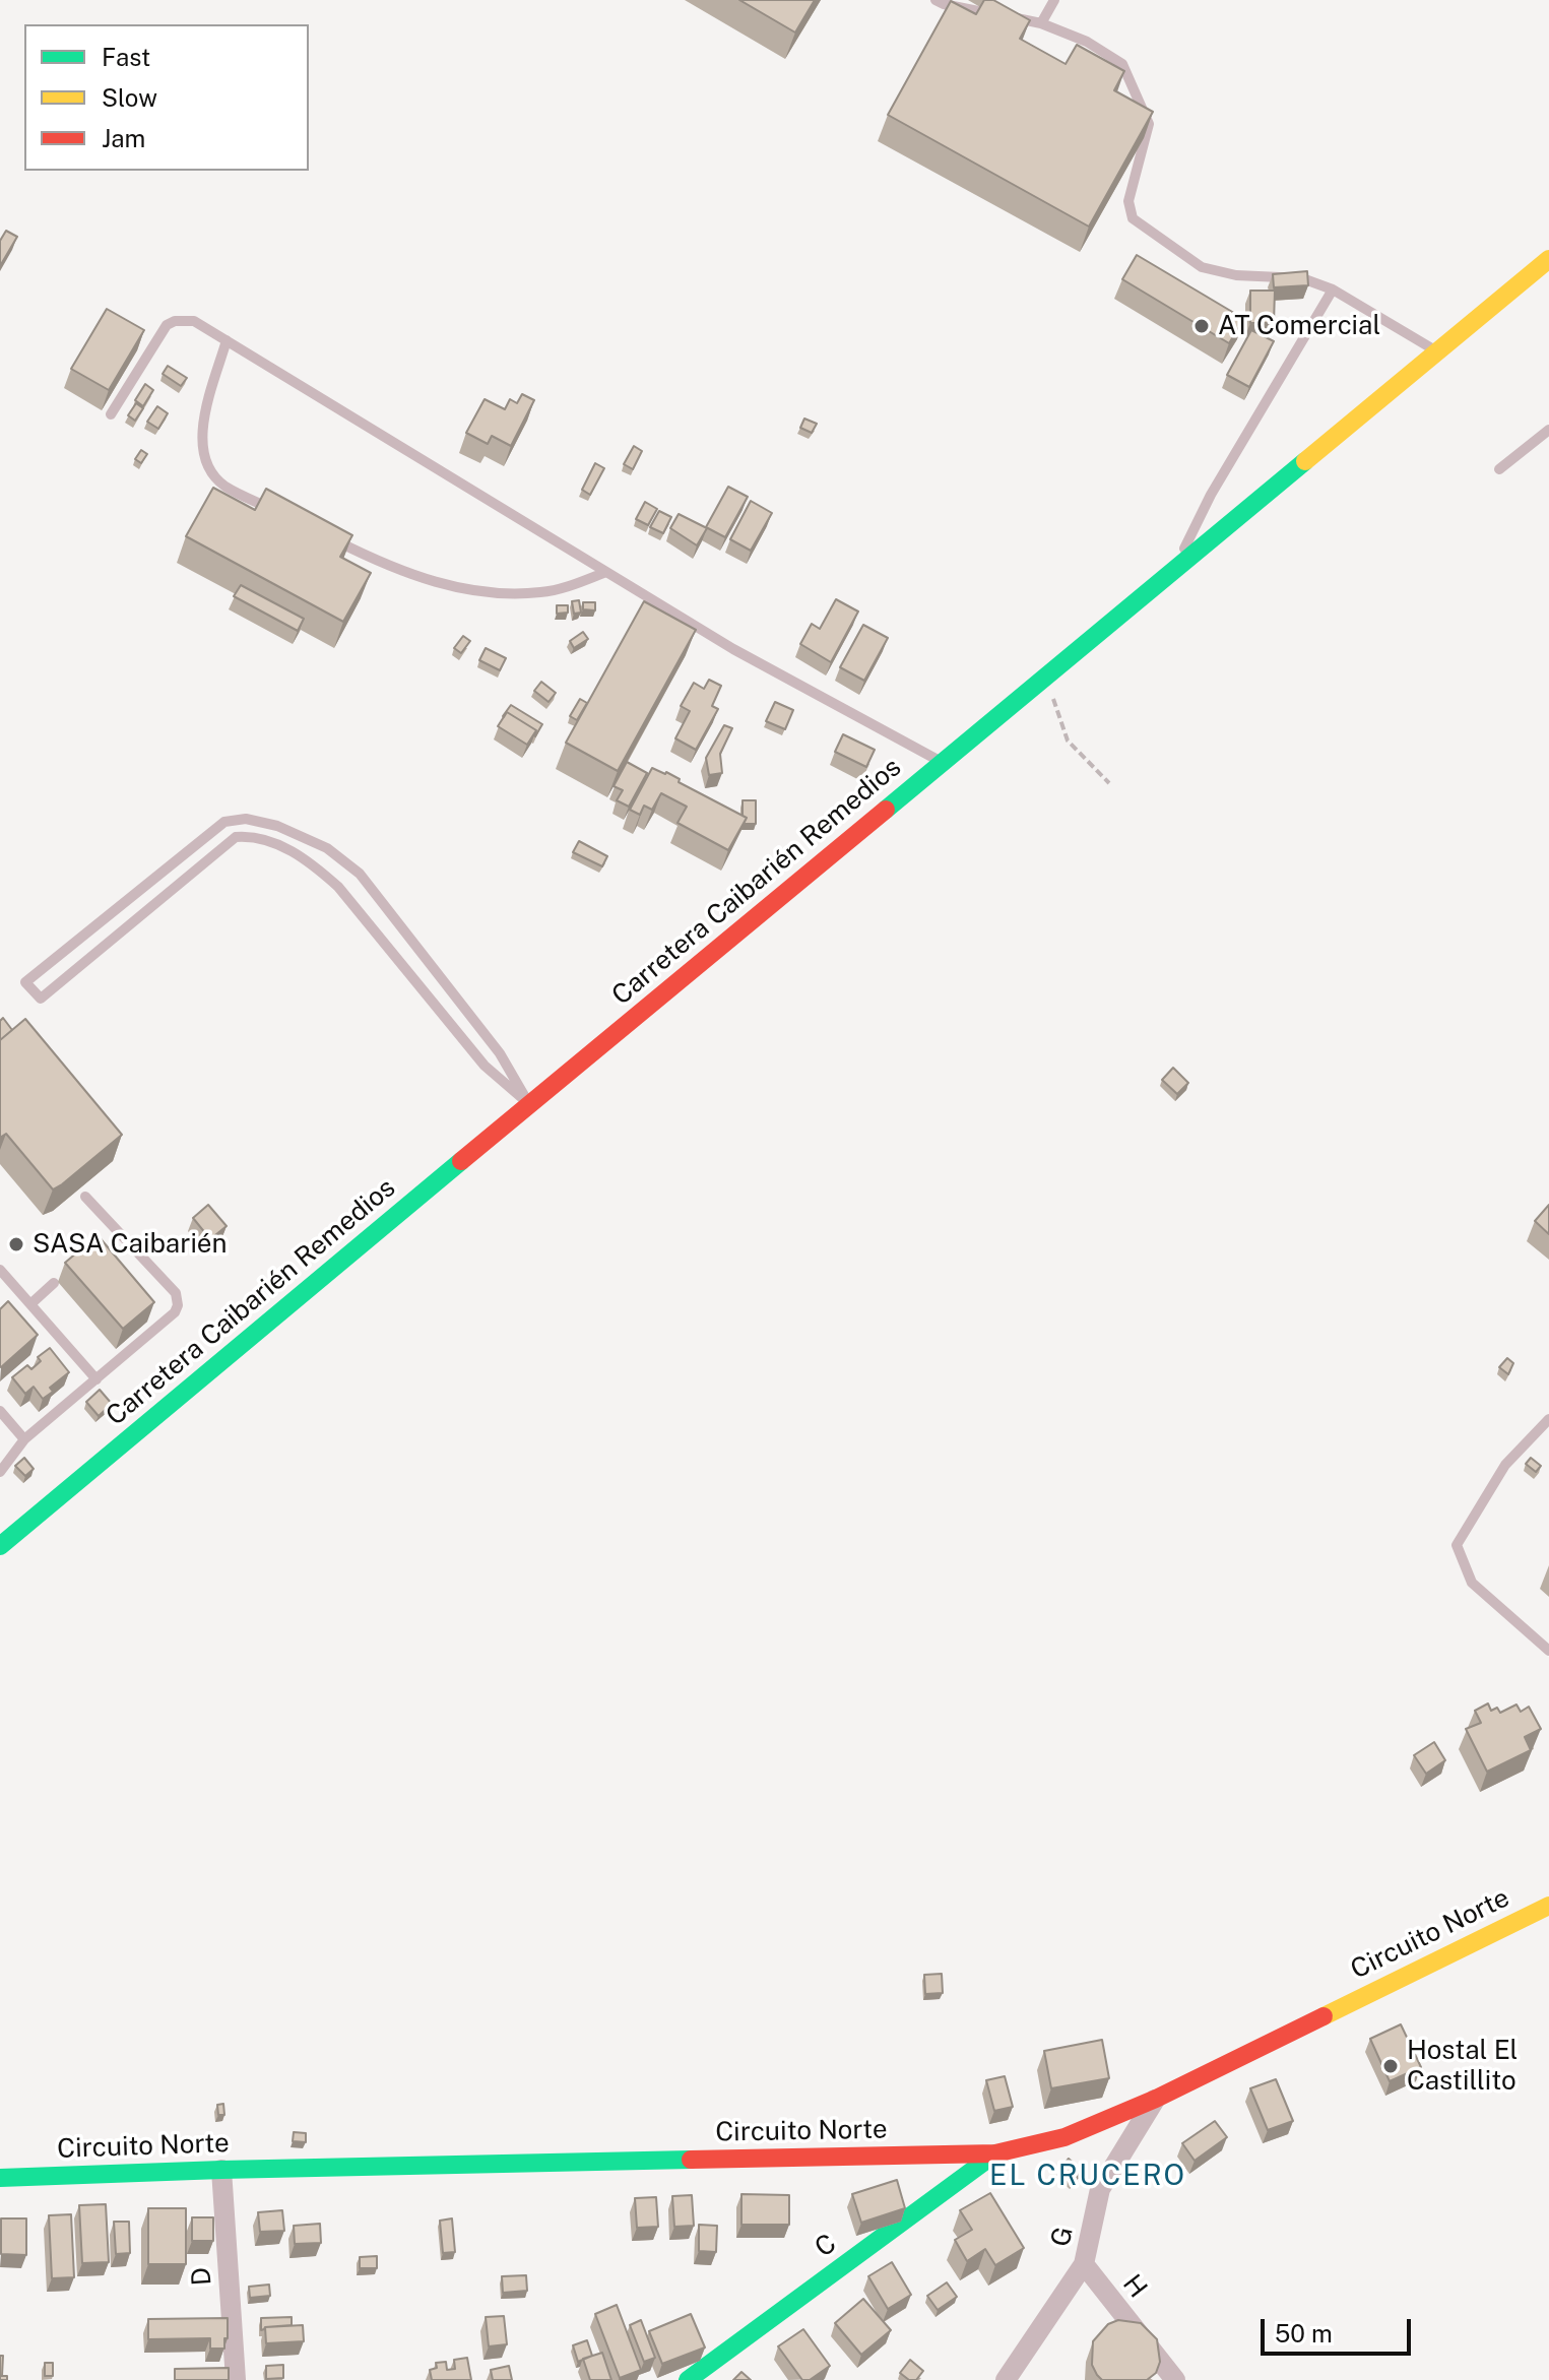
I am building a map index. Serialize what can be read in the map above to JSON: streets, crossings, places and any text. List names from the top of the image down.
{
  "streets": {
    "street": [
      "Carretera Caibarién Remedios",
      "Circuito Norte",
      "G",
      "C",
      "D",
      "H"
    ]
  },
  "crossings": [
    ["Circuito Norte", "G"],
    ["Circuito Norte", "C"],
    ["Circuito Norte", "D"],
    ["G", "H"]
  ],
  "districts": ["EL CRUCERO"],
  "places": ["AT Comercial", "SASA Caibarién", "Hostal El Castillito"],
  "legend": ["Fast", "Slow", "Jam"],
  "scale_bar": "50 m"
}
